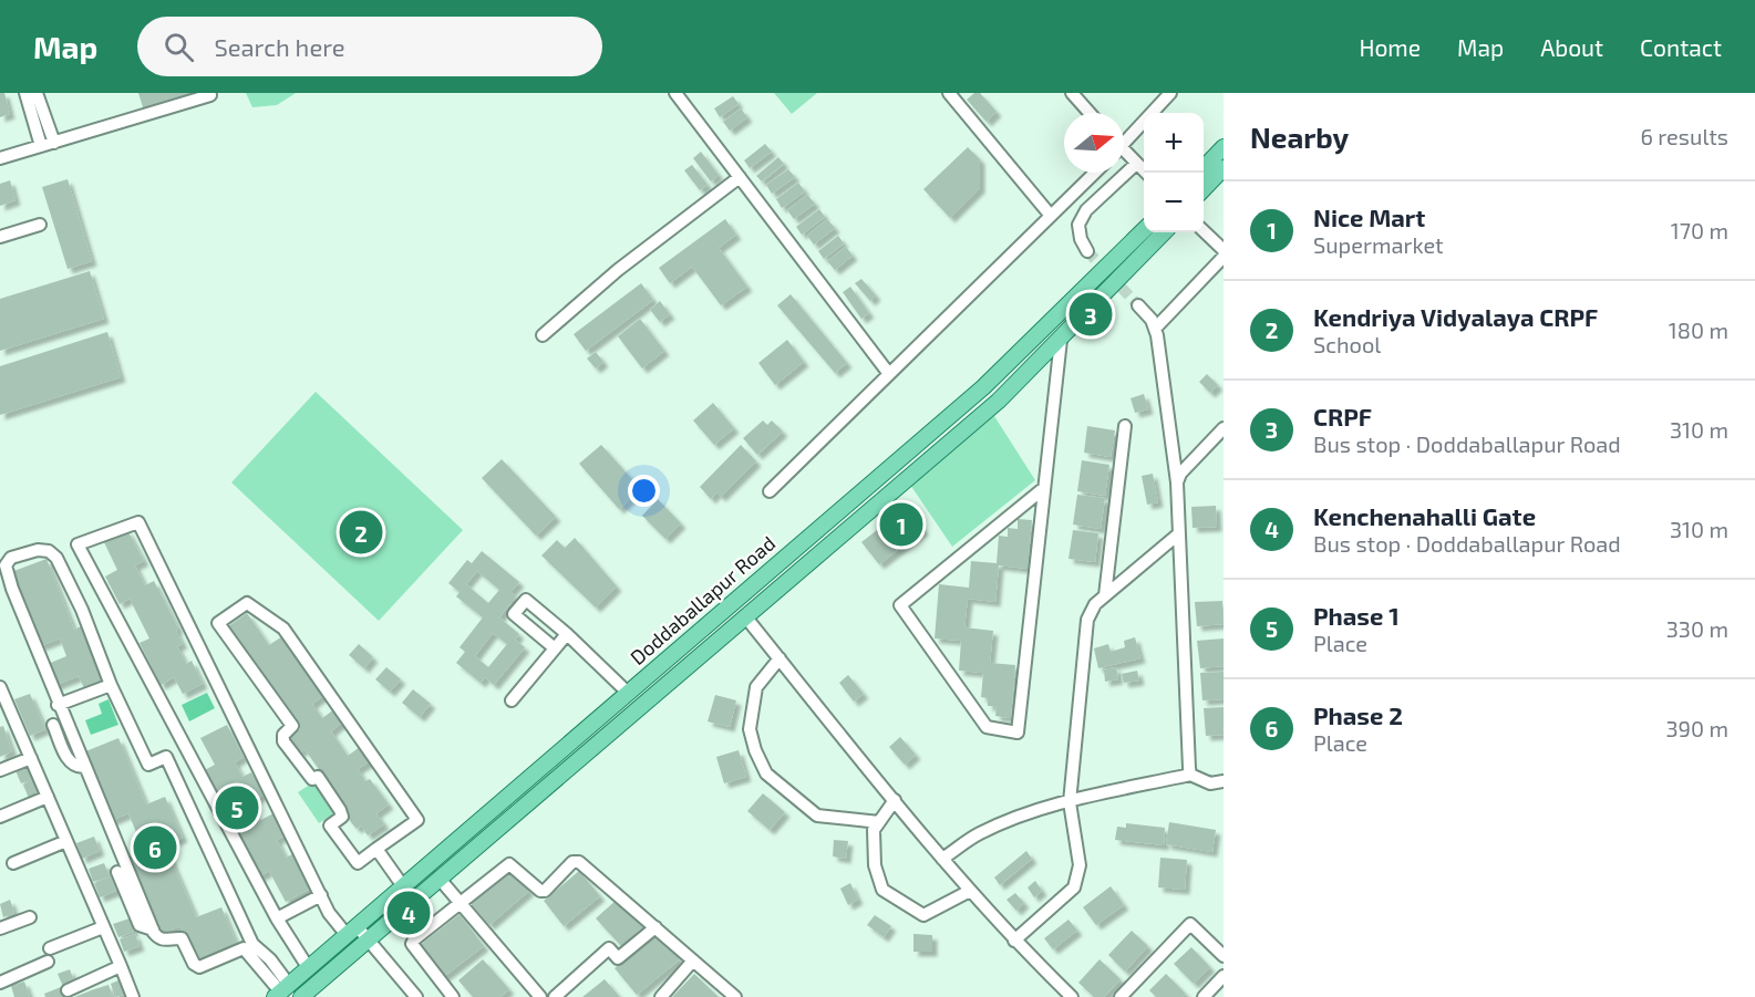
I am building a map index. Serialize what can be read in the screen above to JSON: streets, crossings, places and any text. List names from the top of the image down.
{
  "streets": {
    "main road": ["Doddaballapur Road"]
  },
  "north": "right",
  "page": {
    "header": "Map",
    "search": "Search here",
    "nav": [
      "Home",
      "Map",
      "About",
      "Contact"
    ],
    "heading": ["Nearby", "6 results"],
    "map_buttons": ["+", "−"],
    "list": [
      {
        "mark": "1",
        "name": "Nice Mart",
        "note": "Supermarket",
        "value": "170 m"
      },
      {
        "mark": "2",
        "name": "Kendriya Vidyalaya CRPF",
        "note": "School",
        "value": "180 m"
      },
      {
        "mark": "3",
        "name": "CRPF",
        "note": "Bus stop · Doddaballapur Road",
        "value": "310 m"
      },
      {
        "mark": "4",
        "name": "Kenchenahalli Gate",
        "note": "Bus stop · Doddaballapur Road",
        "value": "310 m"
      },
      {
        "mark": "5",
        "name": "Phase 1",
        "note": "Place",
        "value": "330 m"
      },
      {
        "mark": "6",
        "name": "Phase 2",
        "note": "Place",
        "value": "390 m"
      }
    ],
    "pins": [
      "3",
      "1",
      "2",
      "5",
      "6",
      "4"
    ]
  }
}
